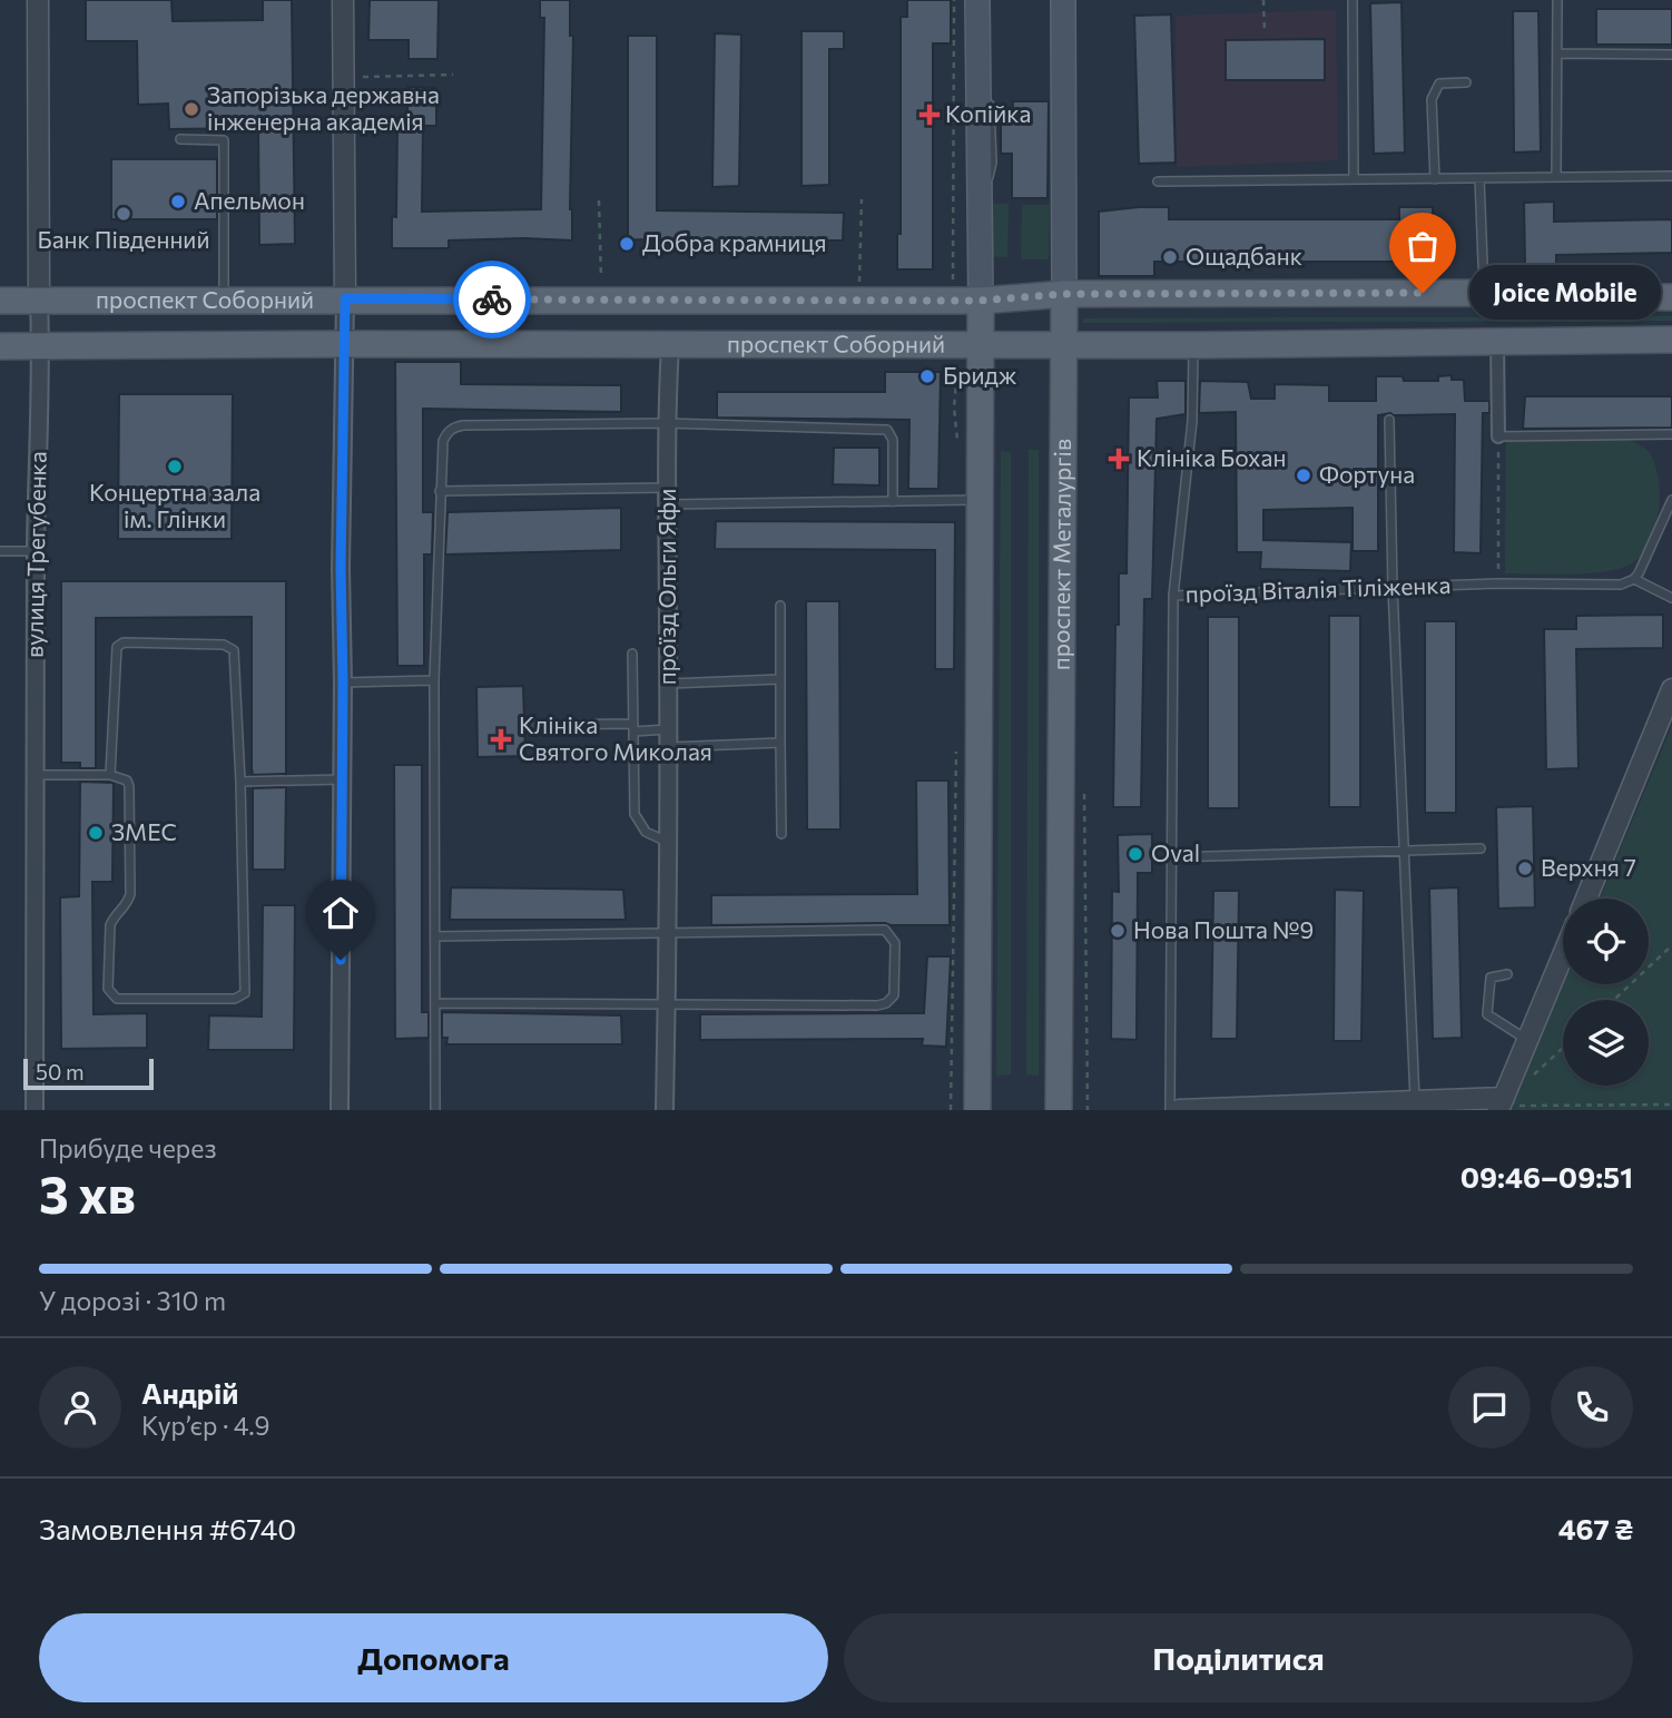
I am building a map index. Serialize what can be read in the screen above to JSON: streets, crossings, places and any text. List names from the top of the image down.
{
  "streets": {
    "main road": ["проспект Соборний", "проспект Металургів"],
    "street": ["вулиця Трегубенка", "проїзд Ольги Яфи"],
    "lane": ["проїзд Віталія Тіліженка"]
  },
  "crossings": [
    ["проспект Соборний", "вулиця Трегубенка"],
    ["проспект Соборний", "проспект Металургів"],
    ["проспект Соборний", "проїзд Ольги Яфи"]
  ],
  "places": {
    "other": [
      "Запорізька державна інженерна академія",
      "Апельмон",
      "Банк Південний",
      "Добра крамниця",
      "Ощадбанк",
      "Joice Mobile",
      "Бридж",
      "Концертна зала ім. Глінки",
      "Фортуна",
      "ЗМЕС",
      "Oval",
      "Верхня 7",
      "Нова Пошта №9"
    ],
    "health": ["Копійка", "Клініка Бохан", "Клініка Святого Миколая"]
  },
  "scale_bar": "50 m",
  "page": {
    "bubble": "Joice Mobile",
    "scale": "50 m",
    "heading": ["3 хв", "Прибуде через", "09:46–09:51"],
    "panel": [
      "Андрій",
      "Кур’єр · 4.9",
      "Замовлення #6740",
      "467 ₴"
    ],
    "bar": "У дорозі · 310 m",
    "buttons": ["Допомога", "Поділитися"]
  }
}
